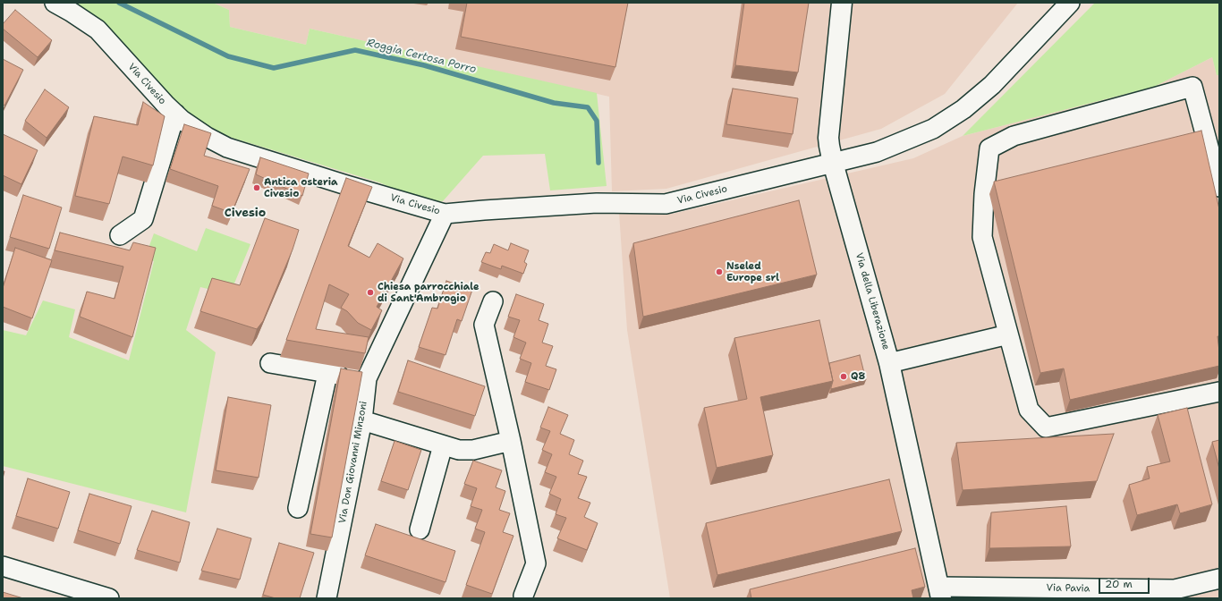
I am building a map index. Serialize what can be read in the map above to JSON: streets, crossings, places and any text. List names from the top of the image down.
{
  "streets": {
    "street": [
      "Via Civesio",
      "Via della Liberazione",
      "Via Don Giovanni Minzoni",
      "Via Pavia"
    ]
  },
  "crossings": [
    ["Via Civesio", "Via della Liberazione"],
    ["Via Civesio", "Via Don Giovanni Minzoni"],
    ["Via della Liberazione", "Via Pavia"]
  ],
  "districts": ["Civesio"],
  "water": ["Roggia Certosa Porro"],
  "places": [
    "Antica osteria Civesio",
    "Nseled Europe srl",
    "Chiesa parrocchiale di Sant'Ambrogio",
    "Q8"
  ],
  "scale_bar": "20 m"
}
